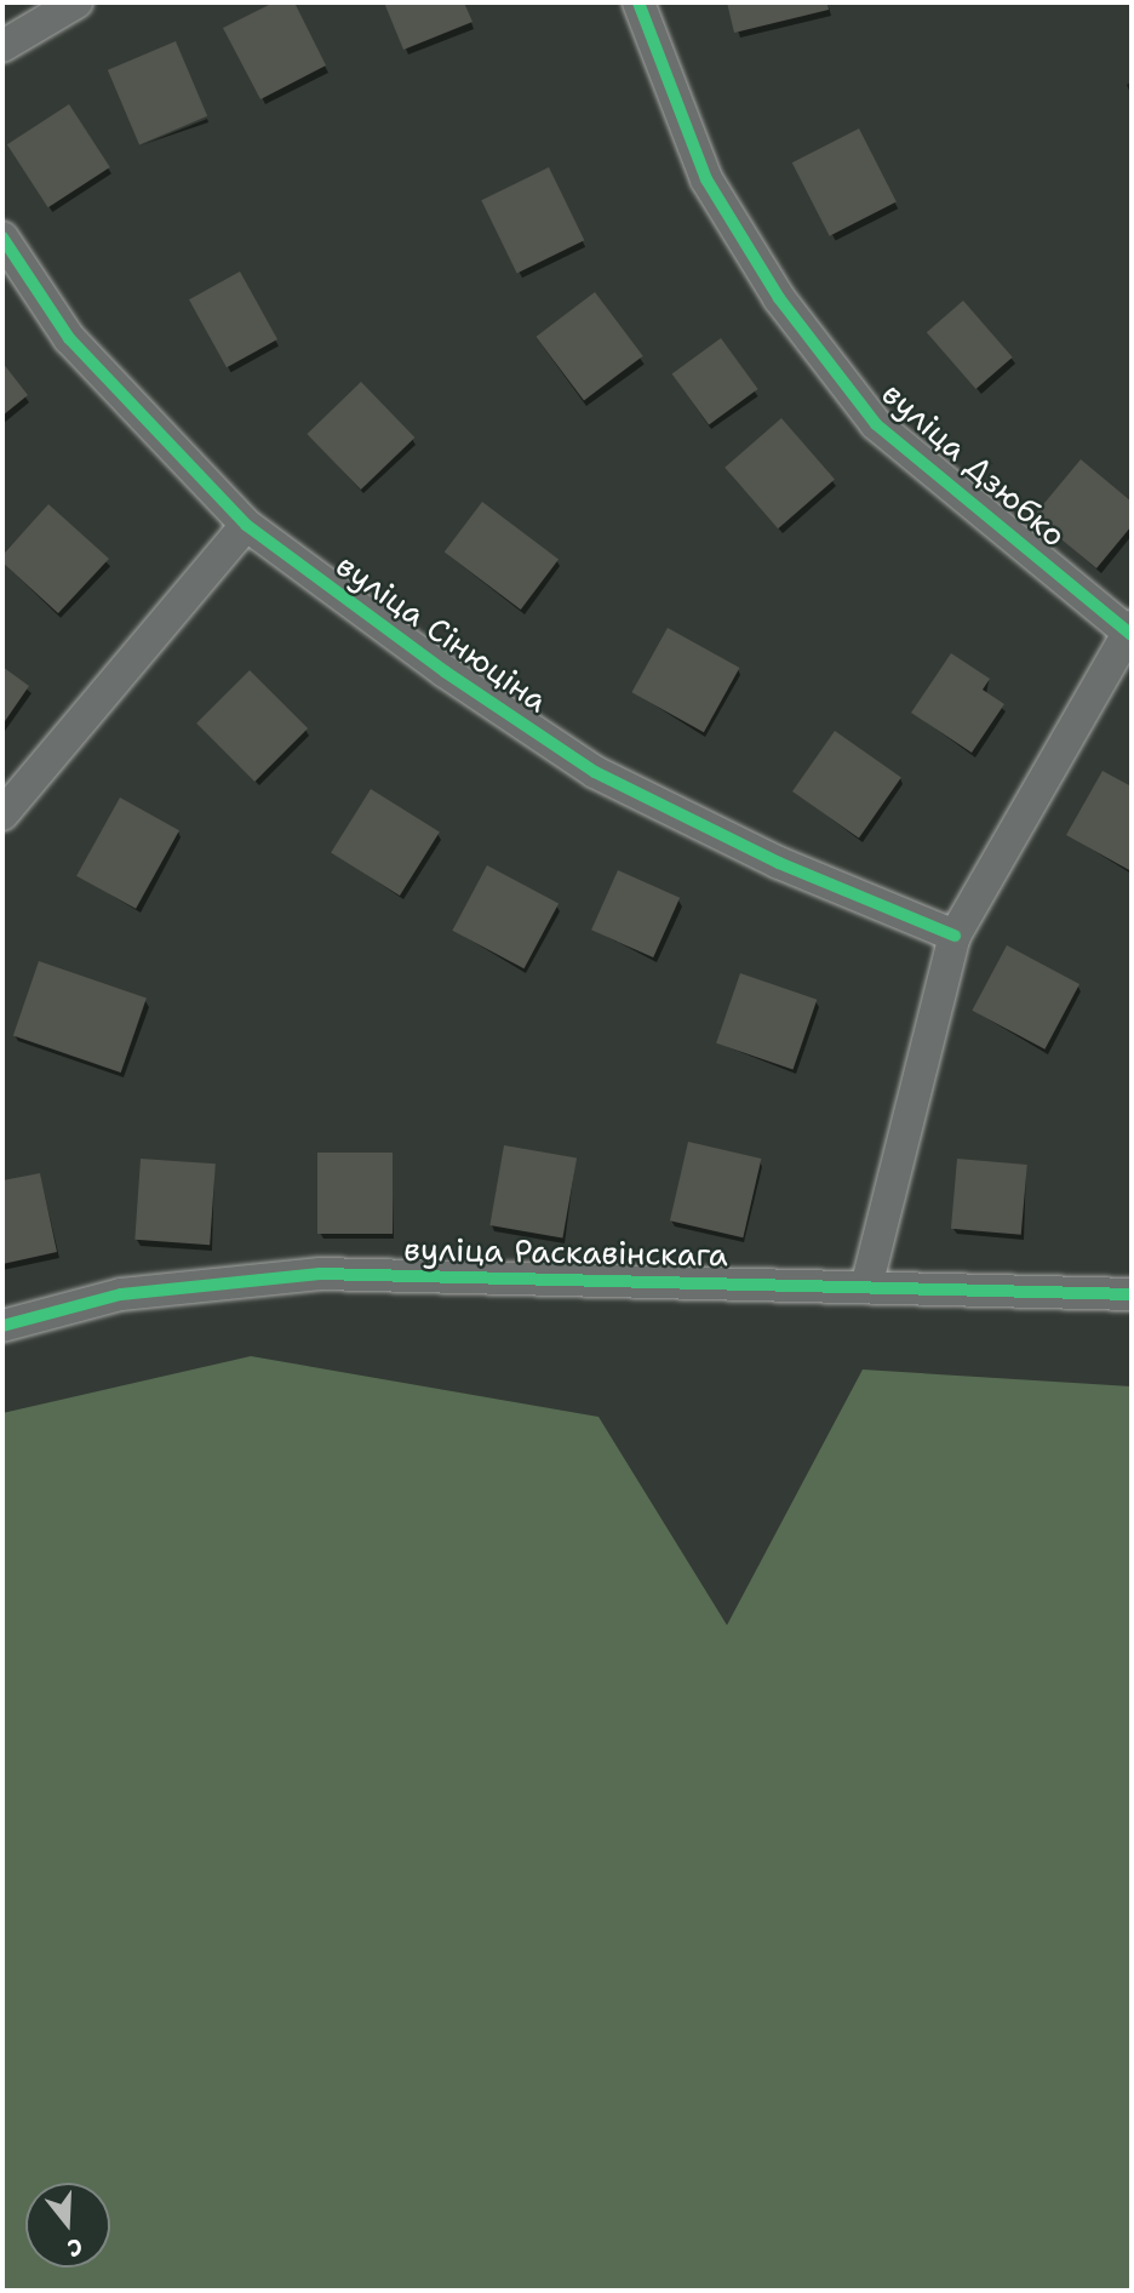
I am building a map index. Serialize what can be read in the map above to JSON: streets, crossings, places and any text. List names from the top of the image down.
{
  "streets": {
    "street": ["вуліца Дзюбко", "вуліца Сінюціна", "вуліца Раскавінскага"]
  },
  "north": "bottom"
}
